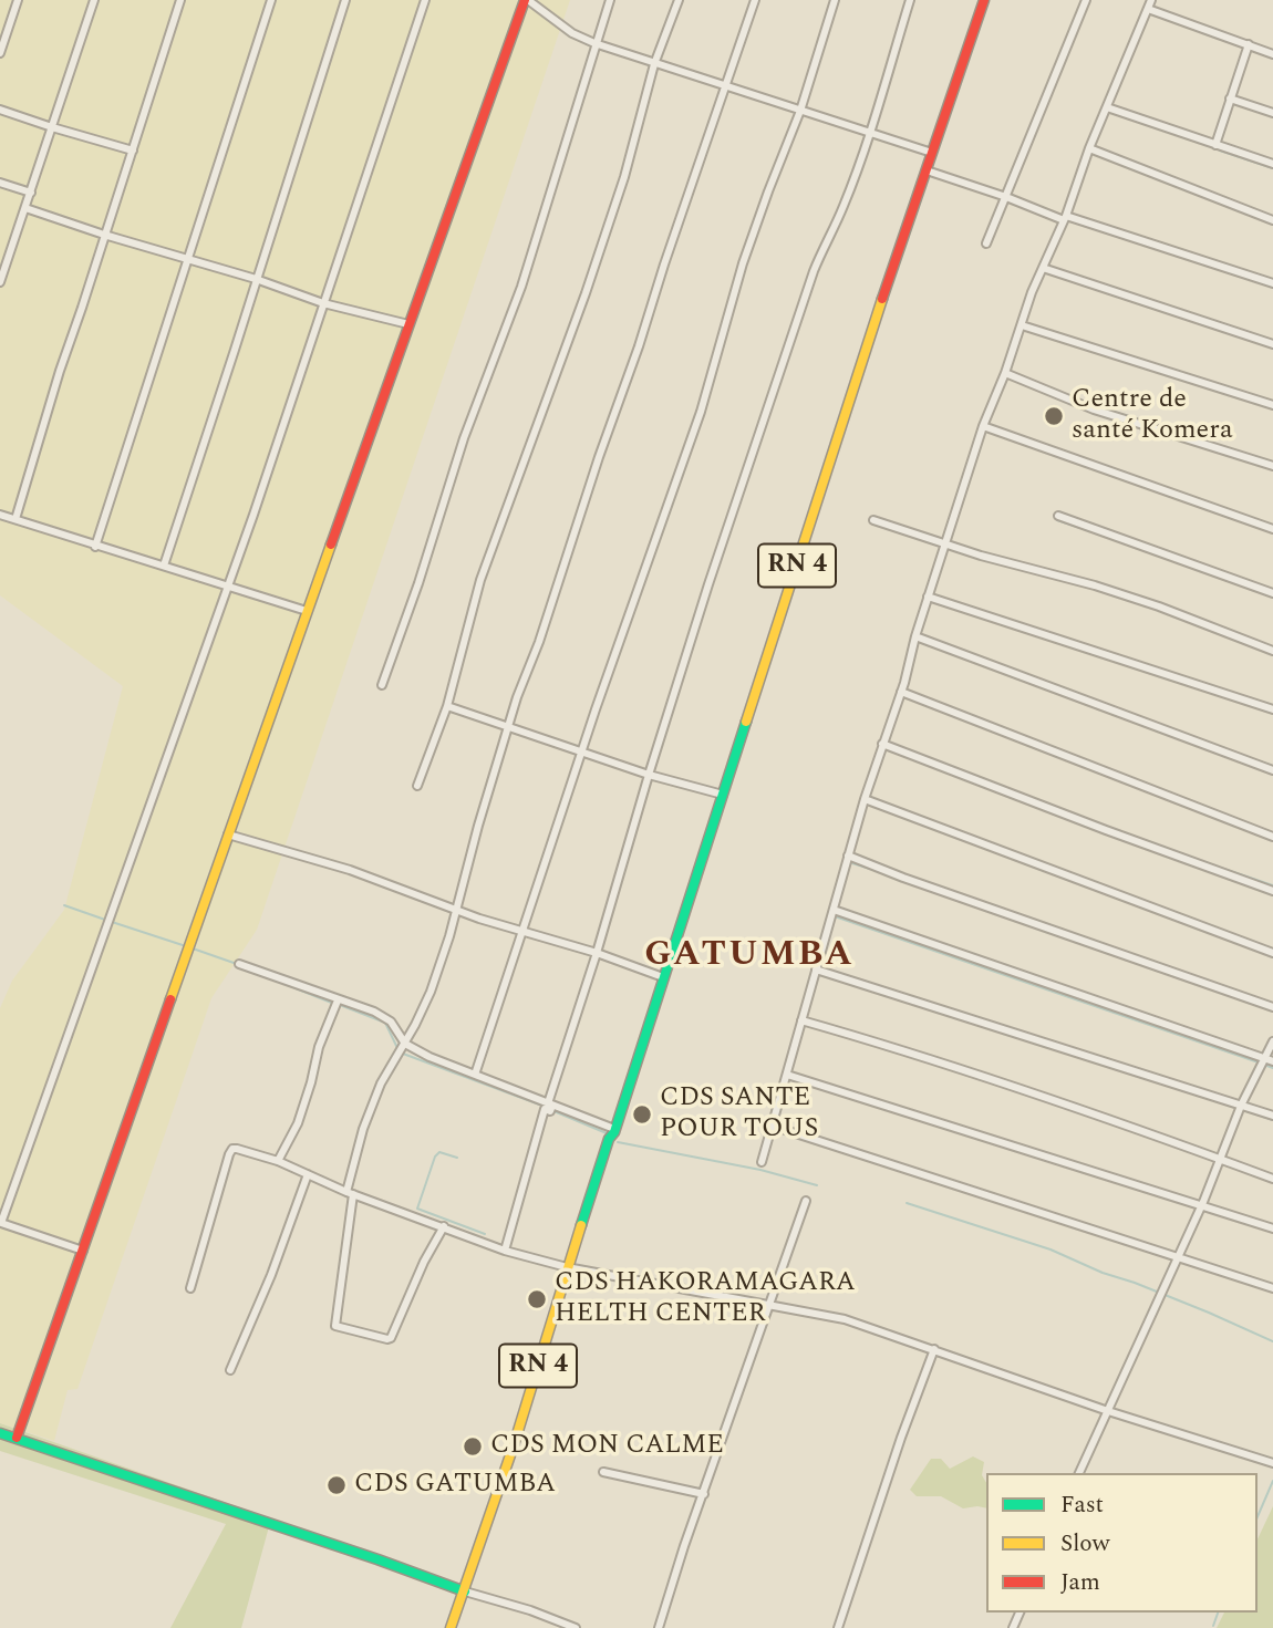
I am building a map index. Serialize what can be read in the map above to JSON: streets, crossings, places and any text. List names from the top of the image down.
{
  "streets": {
    "main road": ["RN 4"]
  },
  "districts": ["GATUMBA"],
  "places": [
    "Centre de santé Komera",
    "CDS SANTE POUR TOUS",
    "CDS HAKORAMAGARA HELTH CENTER",
    "CDS MON CALME",
    "CDS GATUMBA"
  ],
  "legend": ["Fast", "Slow", "Jam"]
}
